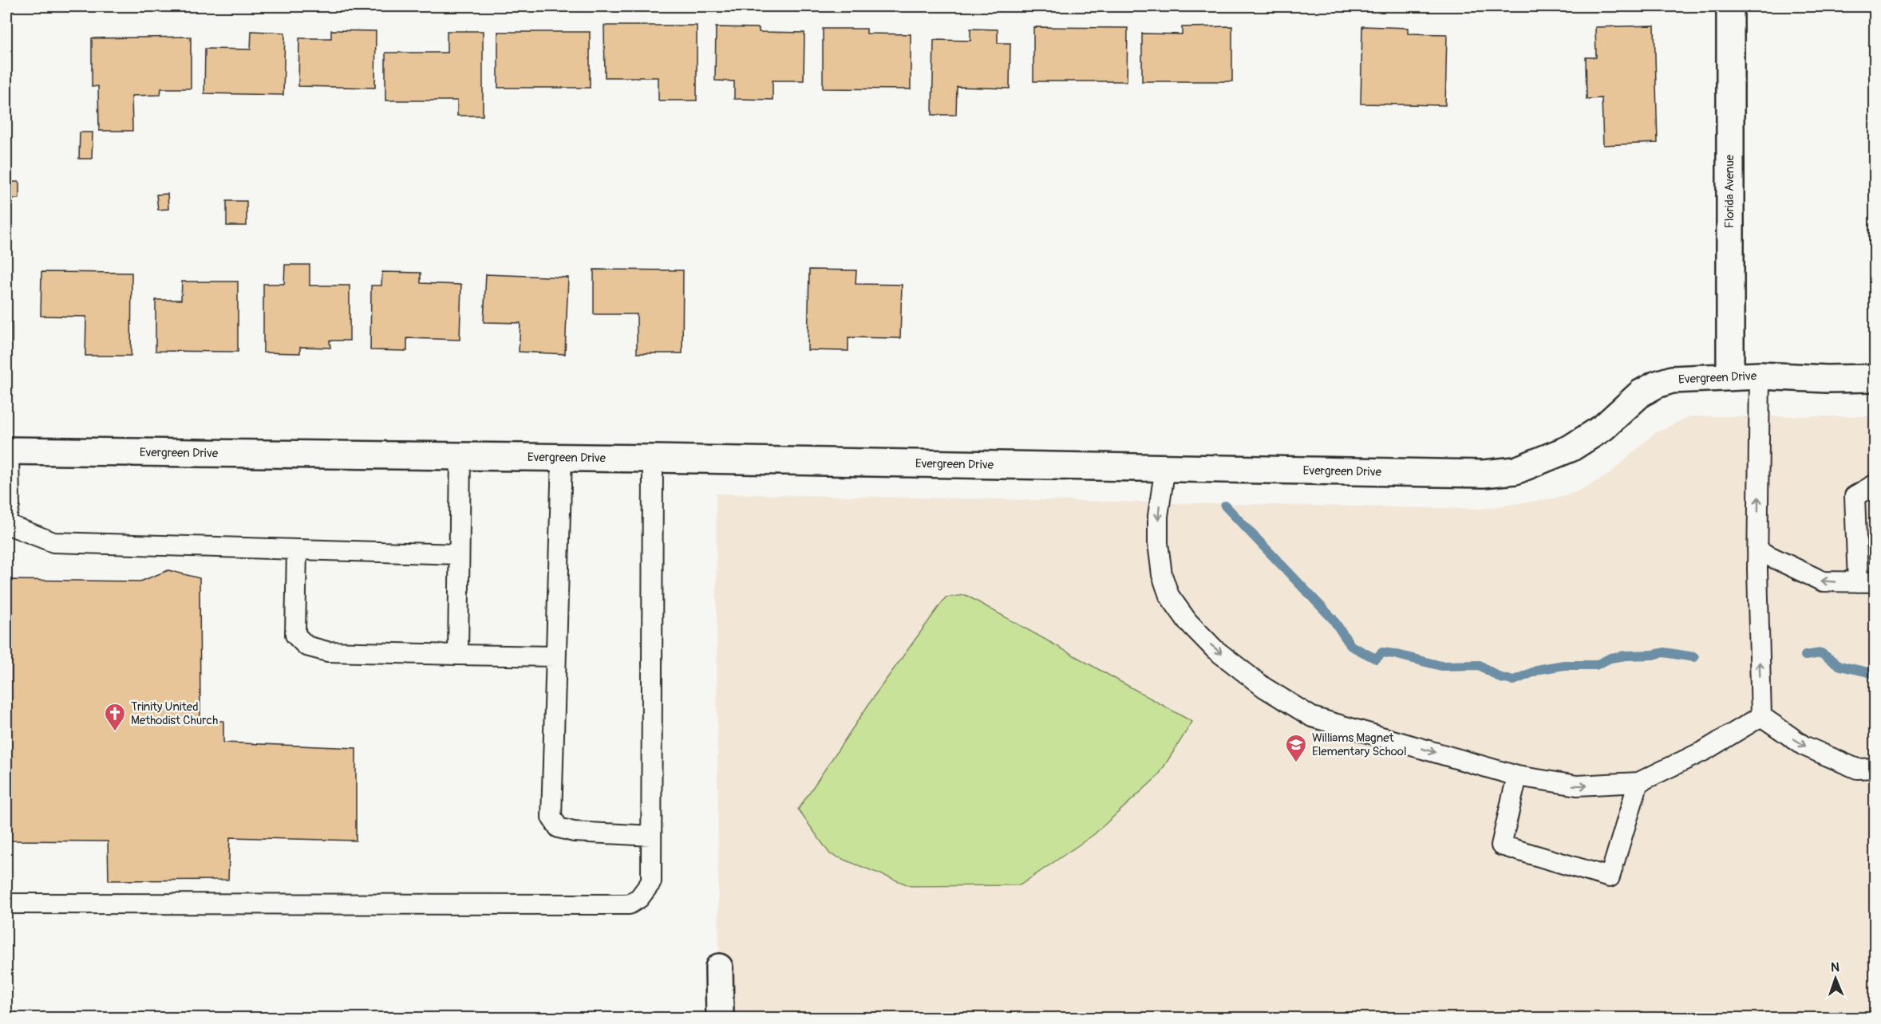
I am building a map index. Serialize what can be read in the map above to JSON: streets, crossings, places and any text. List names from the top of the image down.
{
  "streets": {
    "street": ["Florida Avenue", "Evergreen Drive"]
  },
  "crossings": [
    ["Florida Avenue", "Evergreen Drive"]
  ],
  "places": {
    "church": ["Trinity United Methodist Church"],
    "school or university": ["Williams Magnet Elementary School"]
  },
  "north": "top"
}
